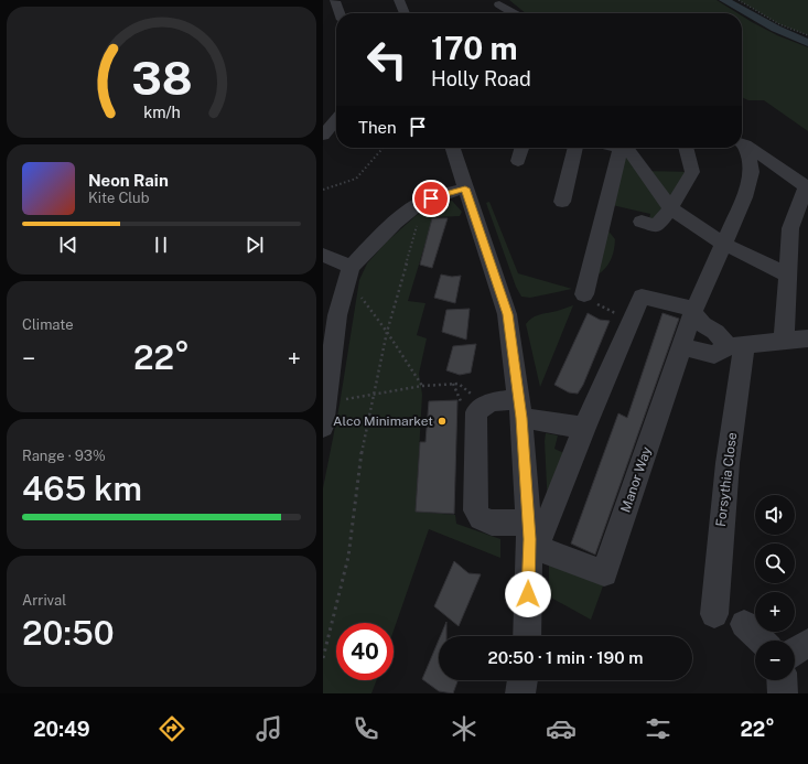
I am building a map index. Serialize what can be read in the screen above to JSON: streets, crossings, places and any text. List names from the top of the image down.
{
  "streets": {
    "street": ["Manor Way", "Forsythia Close"]
  },
  "places": ["Alco Minimarket"],
  "page": {
    "turn": ["170 m", "Holly Road"],
    "then": "Then",
    "song": ["Neon Rain", "Kite Club"],
    "tile": [
      "Climate",
      ["Range · 93%", "465 km"],
      ["Arrival", "20:50"]
    ],
    "heat": ["−", "22°", "+"],
    "map_buttons": ["+", "−"],
    "limit": "40",
    "trip": "20:50 · 1 min · 190 m",
    "tabs": ["20:49", "22°"],
    "gauge": ["38", "km/h"]
  }
}
